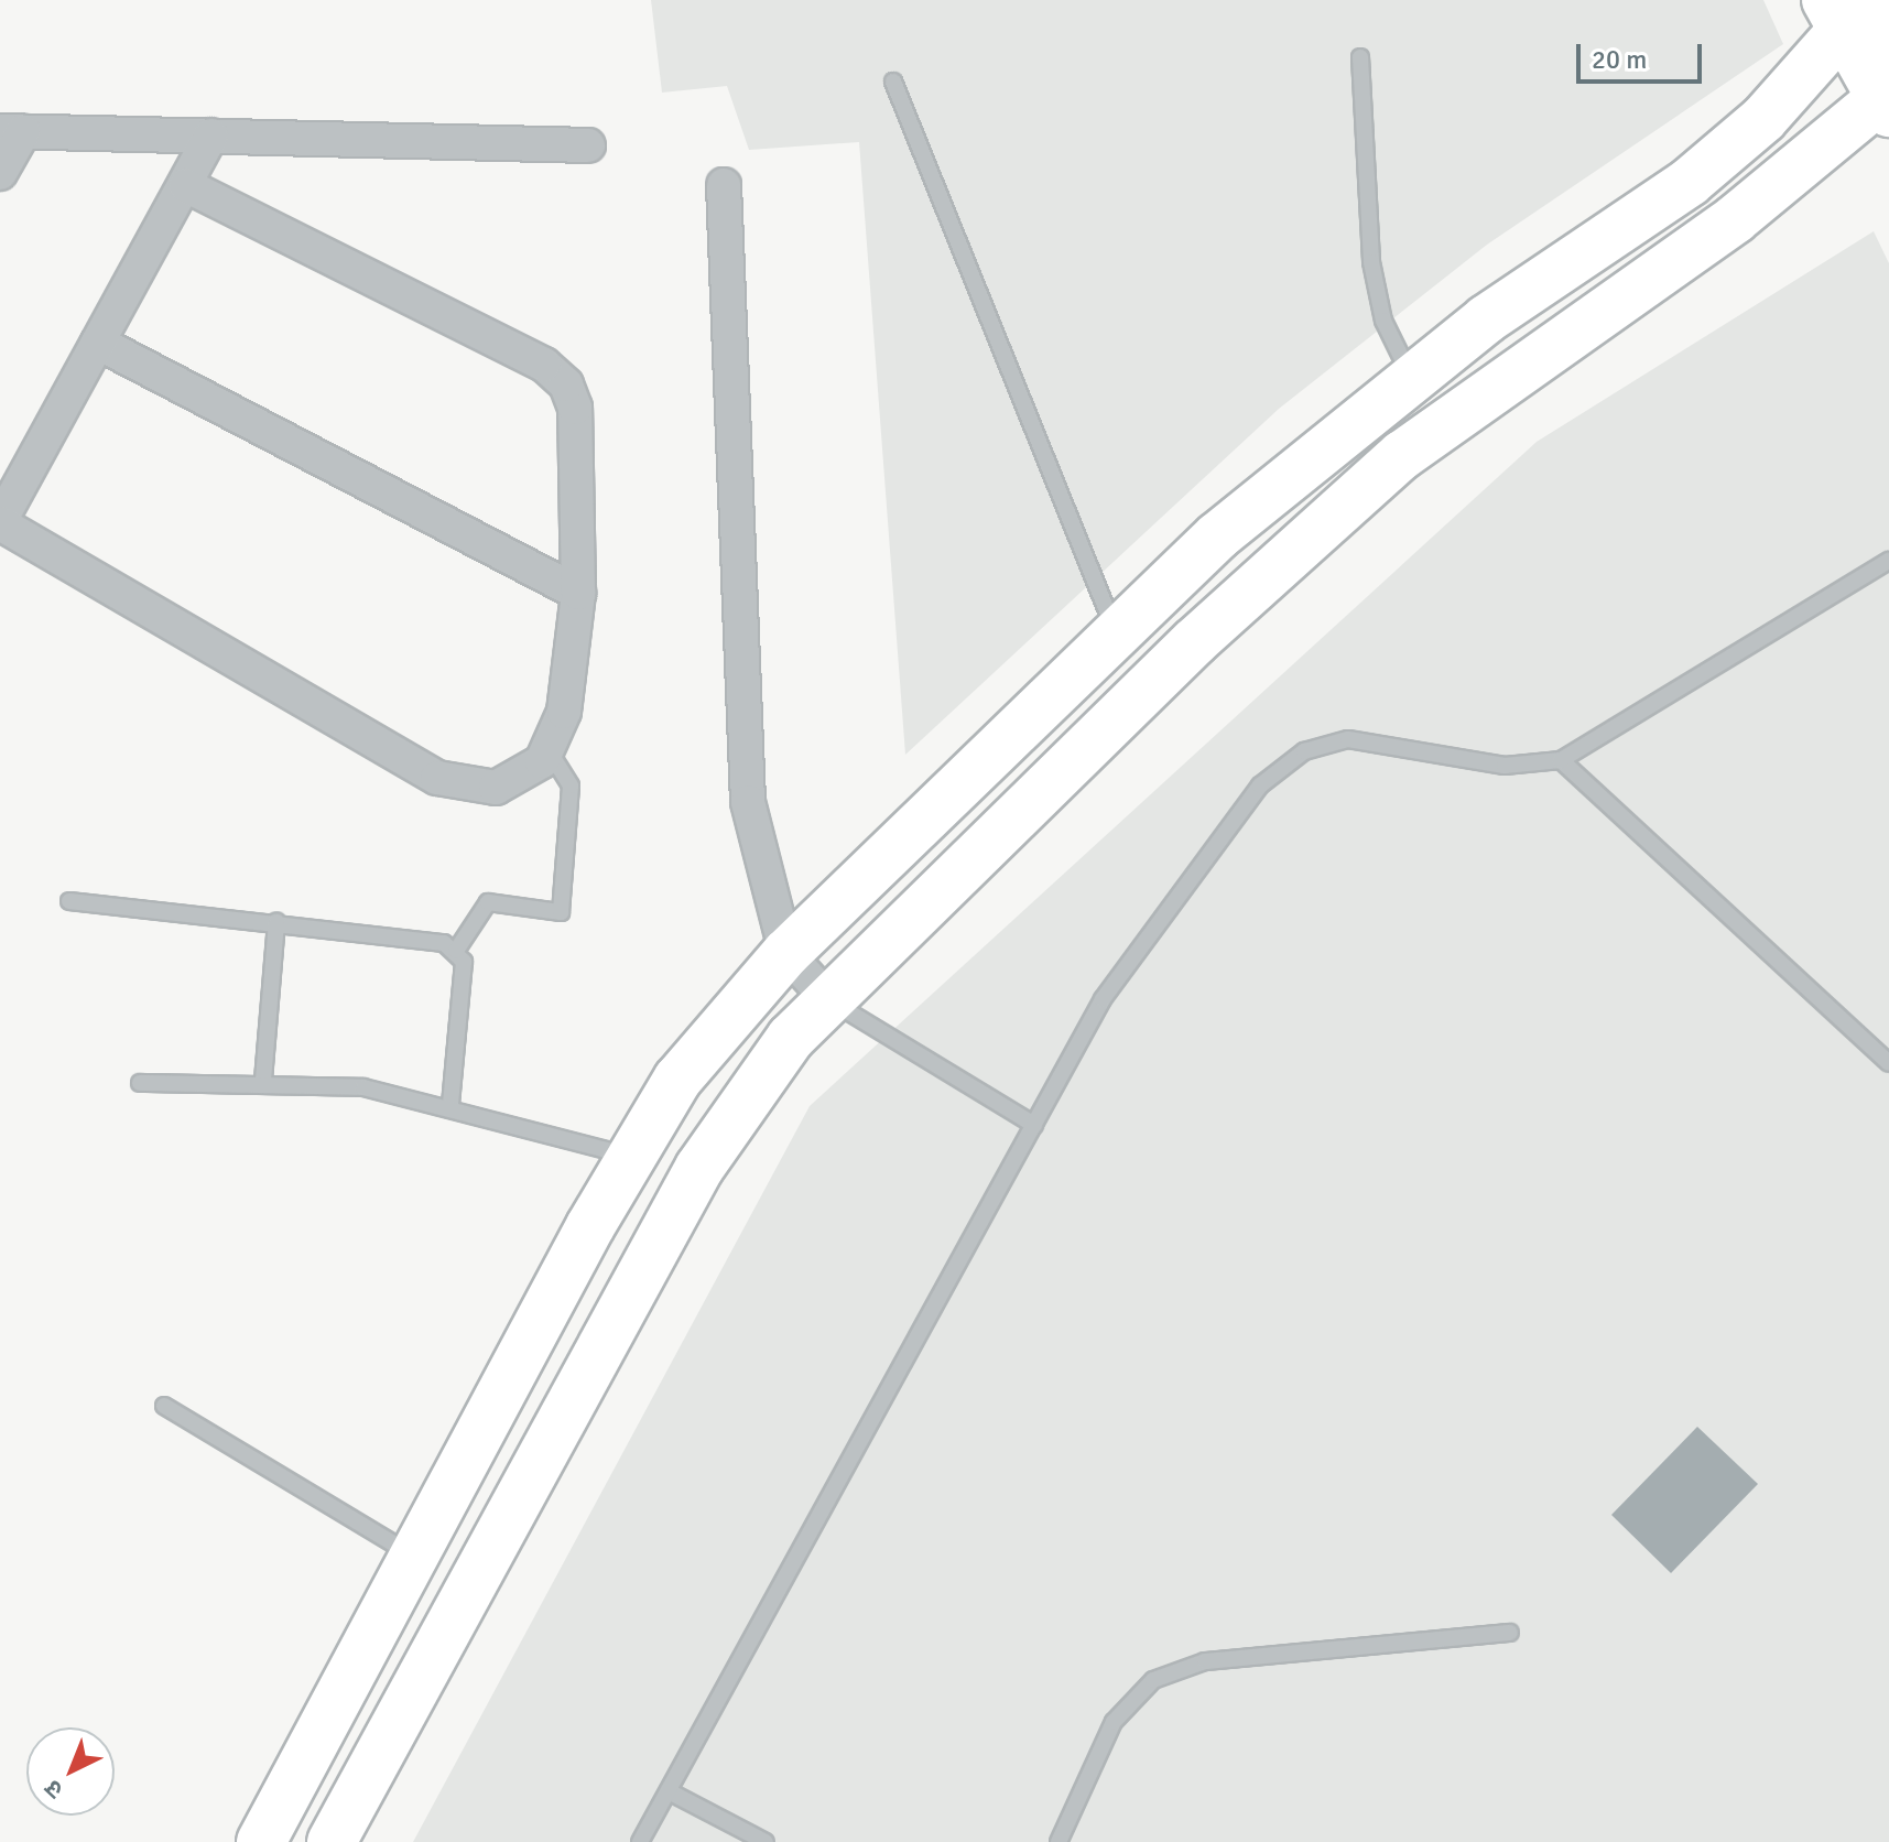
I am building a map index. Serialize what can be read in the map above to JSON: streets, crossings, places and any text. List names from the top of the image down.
{
  "scale_bar": "20 m",
  "north": "bottom left"
}
